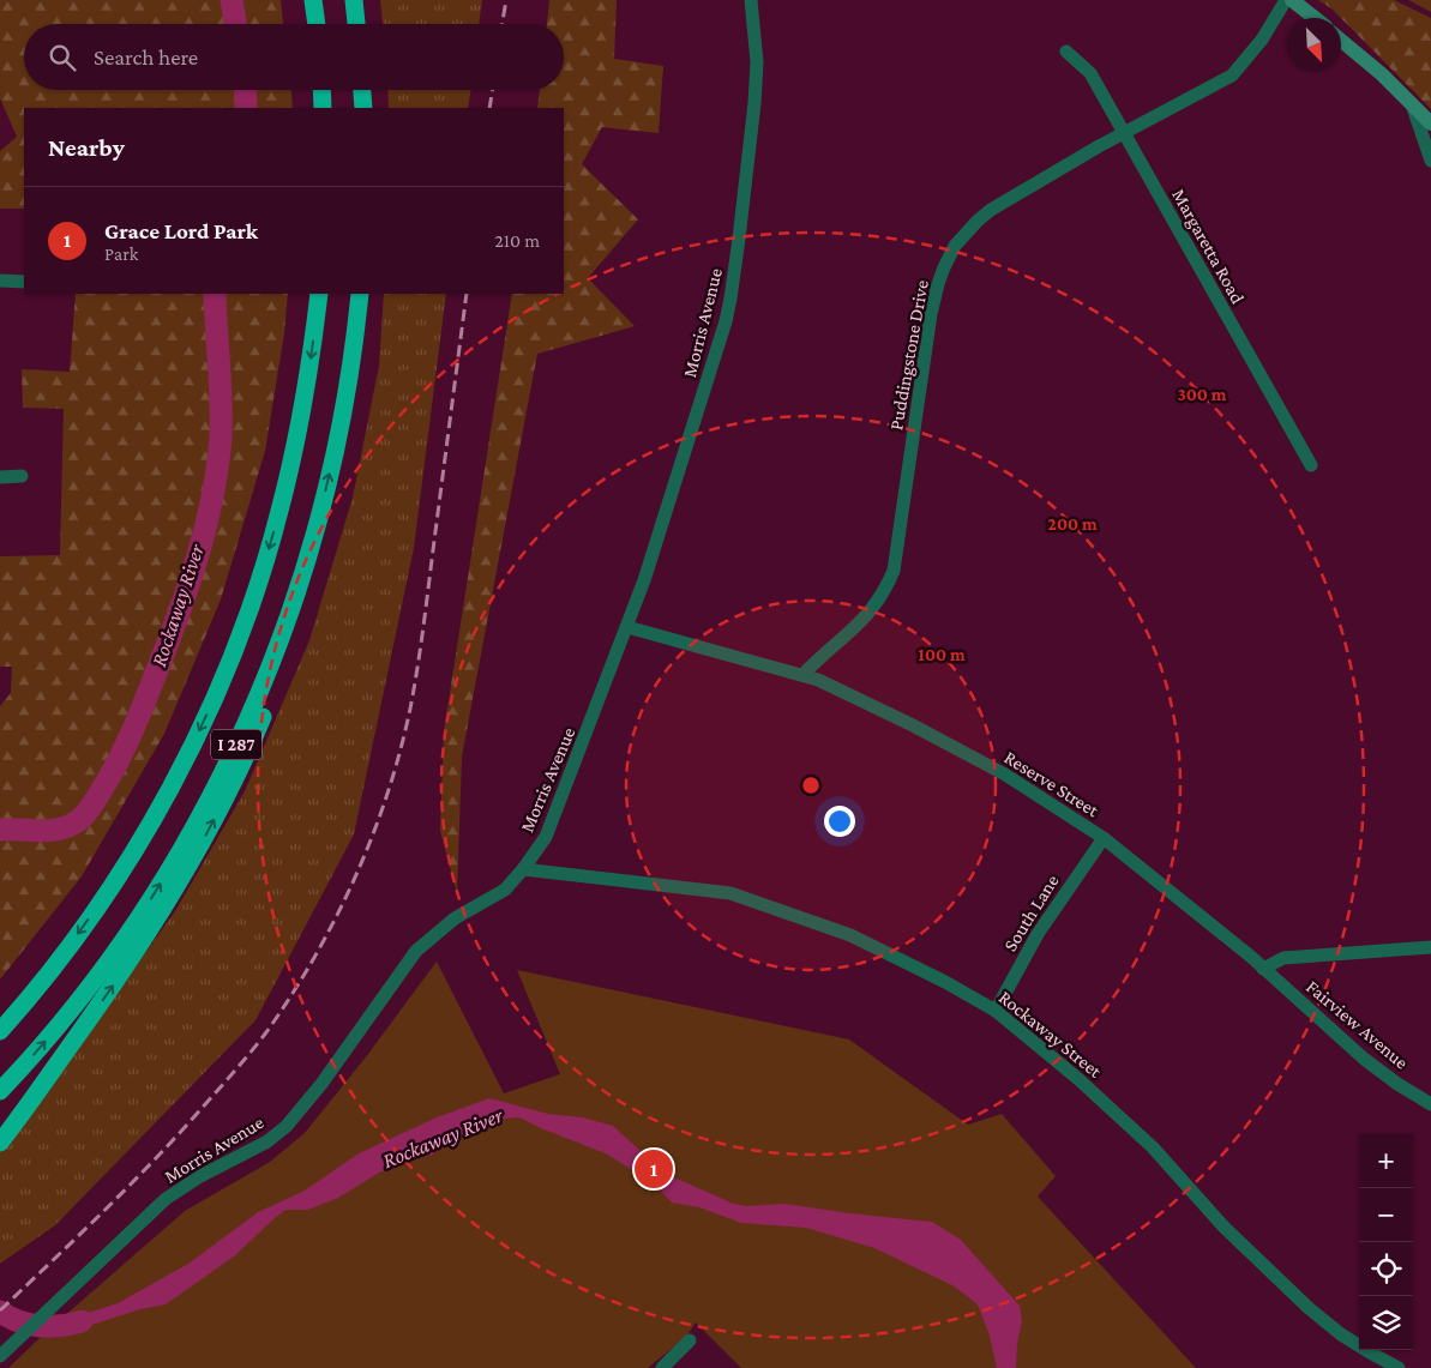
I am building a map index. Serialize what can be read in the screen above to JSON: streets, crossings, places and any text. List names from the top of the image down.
{
  "streets": {
    "highway": ["I 287"],
    "street": [
      "Margaretta Road",
      "Morris Avenue",
      "Puddingstone Drive",
      "Reserve Street",
      "South Lane",
      "Fairview Avenue",
      "Rockaway Street"
    ]
  },
  "crossings": [
    ["Margaretta Road", "Puddingstone Drive"],
    ["Morris Avenue", "Reserve Street"],
    ["Morris Avenue", "Rockaway Street"],
    ["Puddingstone Drive", "Reserve Street"],
    ["Reserve Street", "South Lane"],
    ["Reserve Street", "Fairview Avenue"],
    ["South Lane", "Rockaway Street"]
  ],
  "water": ["Rockaway River"],
  "north": "bottom right",
  "page": {
    "search": "Search here",
    "heading": "Nearby",
    "list": [
      {
        "mark": "1",
        "name": "Grace Lord Park",
        "note": "Park",
        "value": "210 m"
      }
    ],
    "map_buttons": ["+", "−"],
    "pins": "1"
  },
  "rings": ["300 m", "200 m", "100 m"]
}
